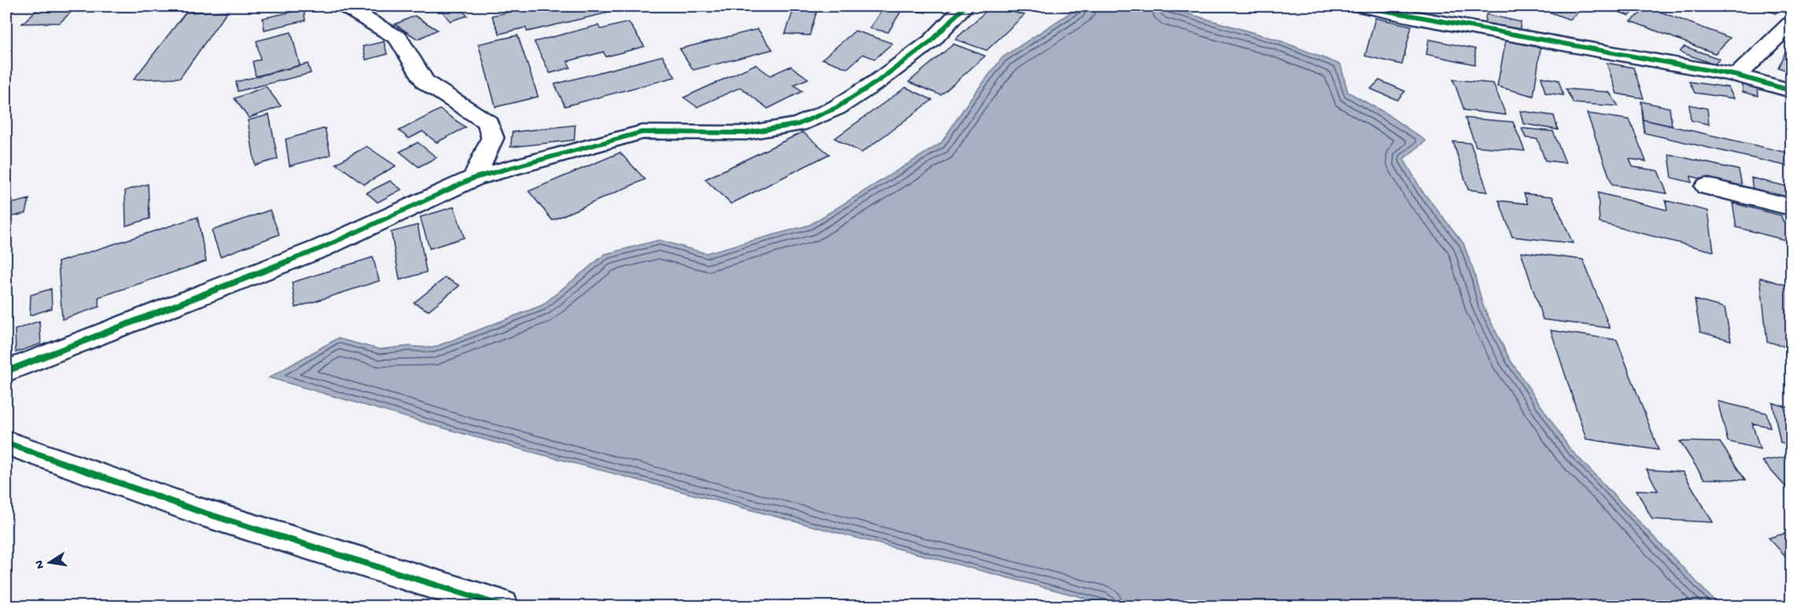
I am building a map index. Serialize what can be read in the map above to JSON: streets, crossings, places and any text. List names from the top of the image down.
{
  "north": "left"
}
